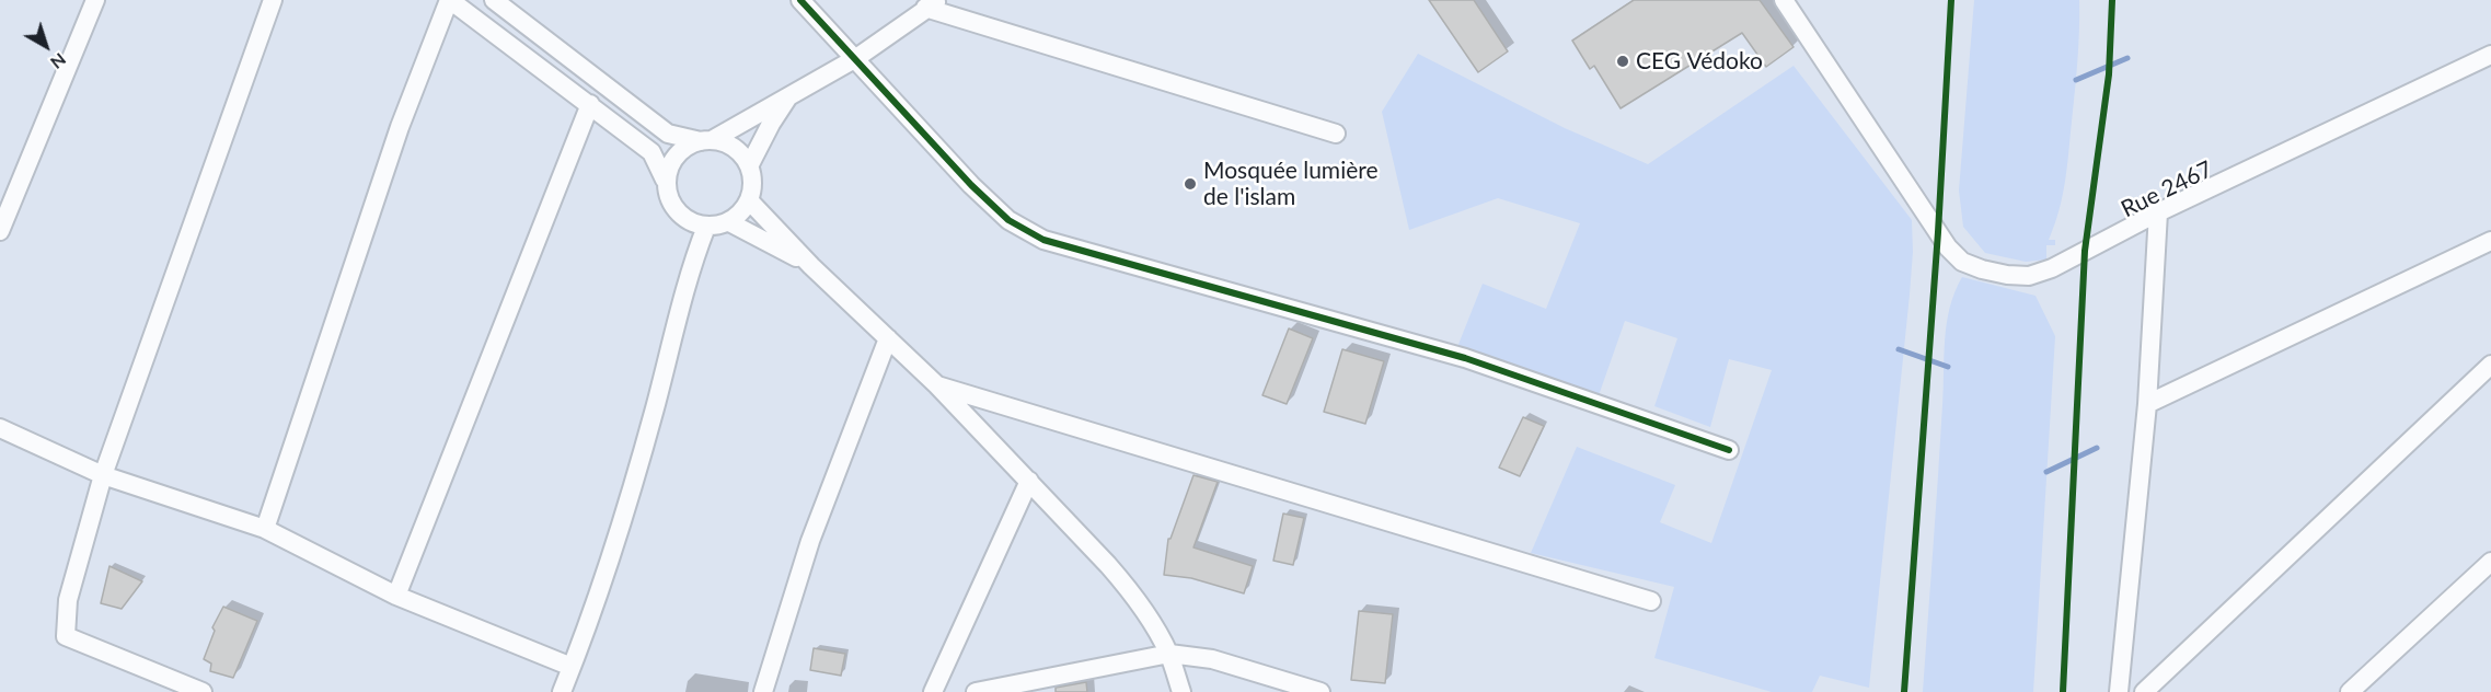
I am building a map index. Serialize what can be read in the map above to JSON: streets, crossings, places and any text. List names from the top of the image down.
{
  "streets": {
    "street": ["Rue 2467"]
  },
  "places": ["CEG Védoko", "Mosquée lumière de l'islam"],
  "north": "bottom right"
}
